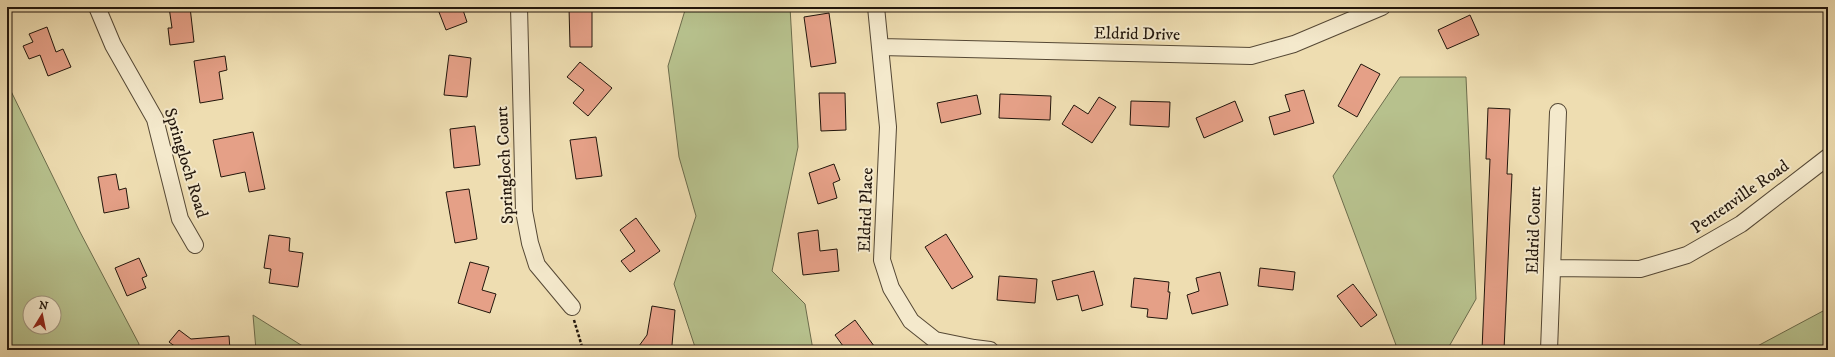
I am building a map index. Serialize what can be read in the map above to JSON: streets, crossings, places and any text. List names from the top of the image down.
{
  "streets": {
    "street": [
      "Eldrid Drive",
      "Springloch Road",
      "Springloch Court",
      "Pentenville Road",
      "Eldrid Place",
      "Eldrid Court"
    ]
  },
  "crossings": [
    ["Eldrid Drive", "Eldrid Place"],
    ["Pentenville Road", "Eldrid Court"]
  ],
  "north": "top"
}
